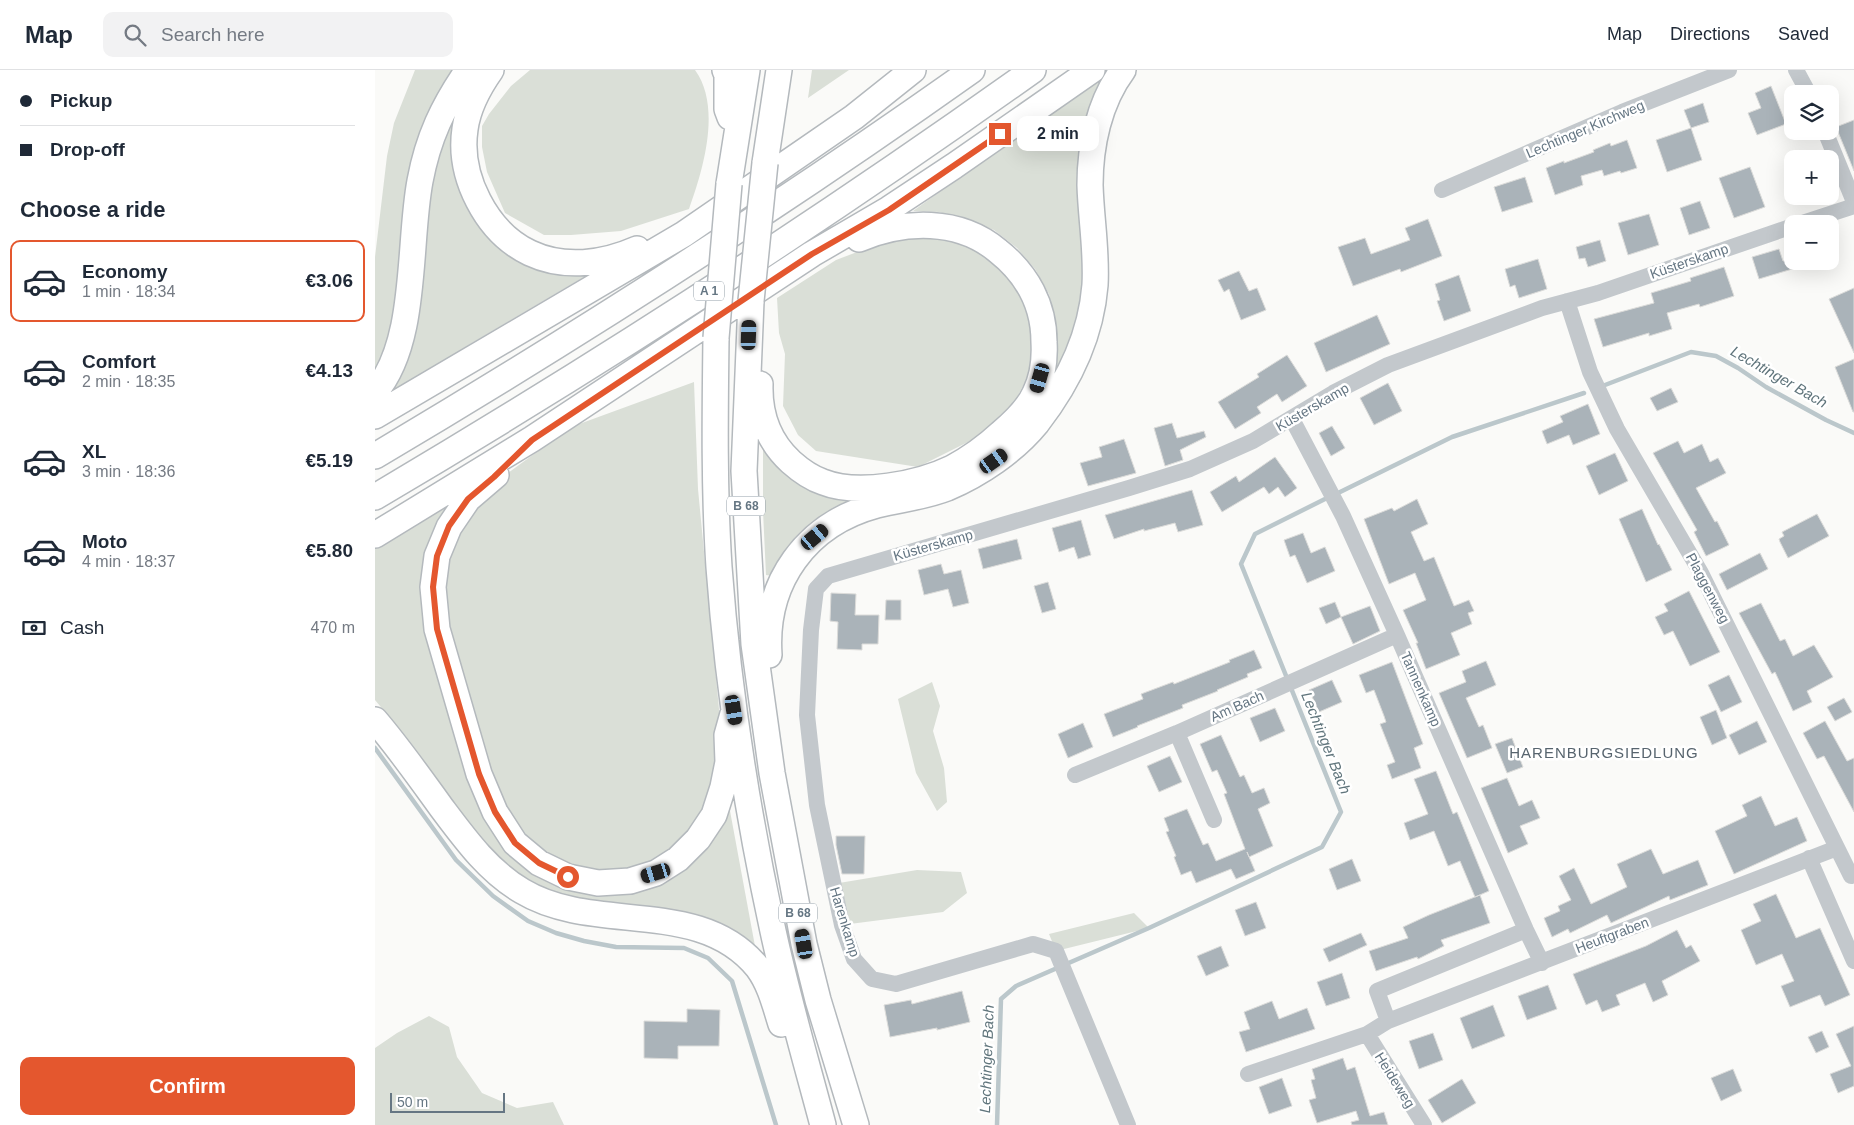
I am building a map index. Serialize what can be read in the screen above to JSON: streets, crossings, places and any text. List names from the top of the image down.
{
  "streets": {
    "highway": ["A 1", "B 68"],
    "street": [
      "Lechtinger Kirchweg",
      "Küsterskamp",
      "Plaggenweg",
      "Tannenkamp",
      "Am Bach",
      "Harenkamp",
      "Heuftgraben",
      "Heideweg"
    ]
  },
  "crossings": [
    ["Küsterskamp", "Plaggenweg"],
    ["Küsterskamp", "Tannenkamp"],
    ["Küsterskamp", "Harenkamp"],
    ["Plaggenweg", "Heuftgraben"],
    ["Tannenkamp", "Am Bach"],
    ["Tannenkamp", "Heuftgraben"],
    ["Heuftgraben", "Heideweg"]
  ],
  "districts": ["HARENBURGSIEDLUNG"],
  "water": ["Lechtinger Bach"],
  "scale_bar": "50 m",
  "page": {
    "header": "Map",
    "search": "Search here",
    "nav": ["Map", "Directions", "Saved"],
    "banner": ["Pickup", "Drop-off"],
    "map_buttons": ["+", "−"],
    "bubble": "2 min",
    "heading": "Choose a ride",
    "list": [
      {
        "name": "Economy",
        "note": "1 min · 18:34",
        "value": "€3.06"
      },
      {
        "name": "Comfort",
        "note": "2 min · 18:35",
        "value": "€4.13"
      },
      {
        "name": "XL",
        "note": "3 min · 18:36",
        "value": "€5.19"
      },
      {
        "name": "Moto",
        "note": "4 min · 18:37",
        "value": "€5.80"
      }
    ],
    "pay": ["Cash", "470 m"],
    "buttons": "Confirm",
    "scale": "50 m"
  }
}
